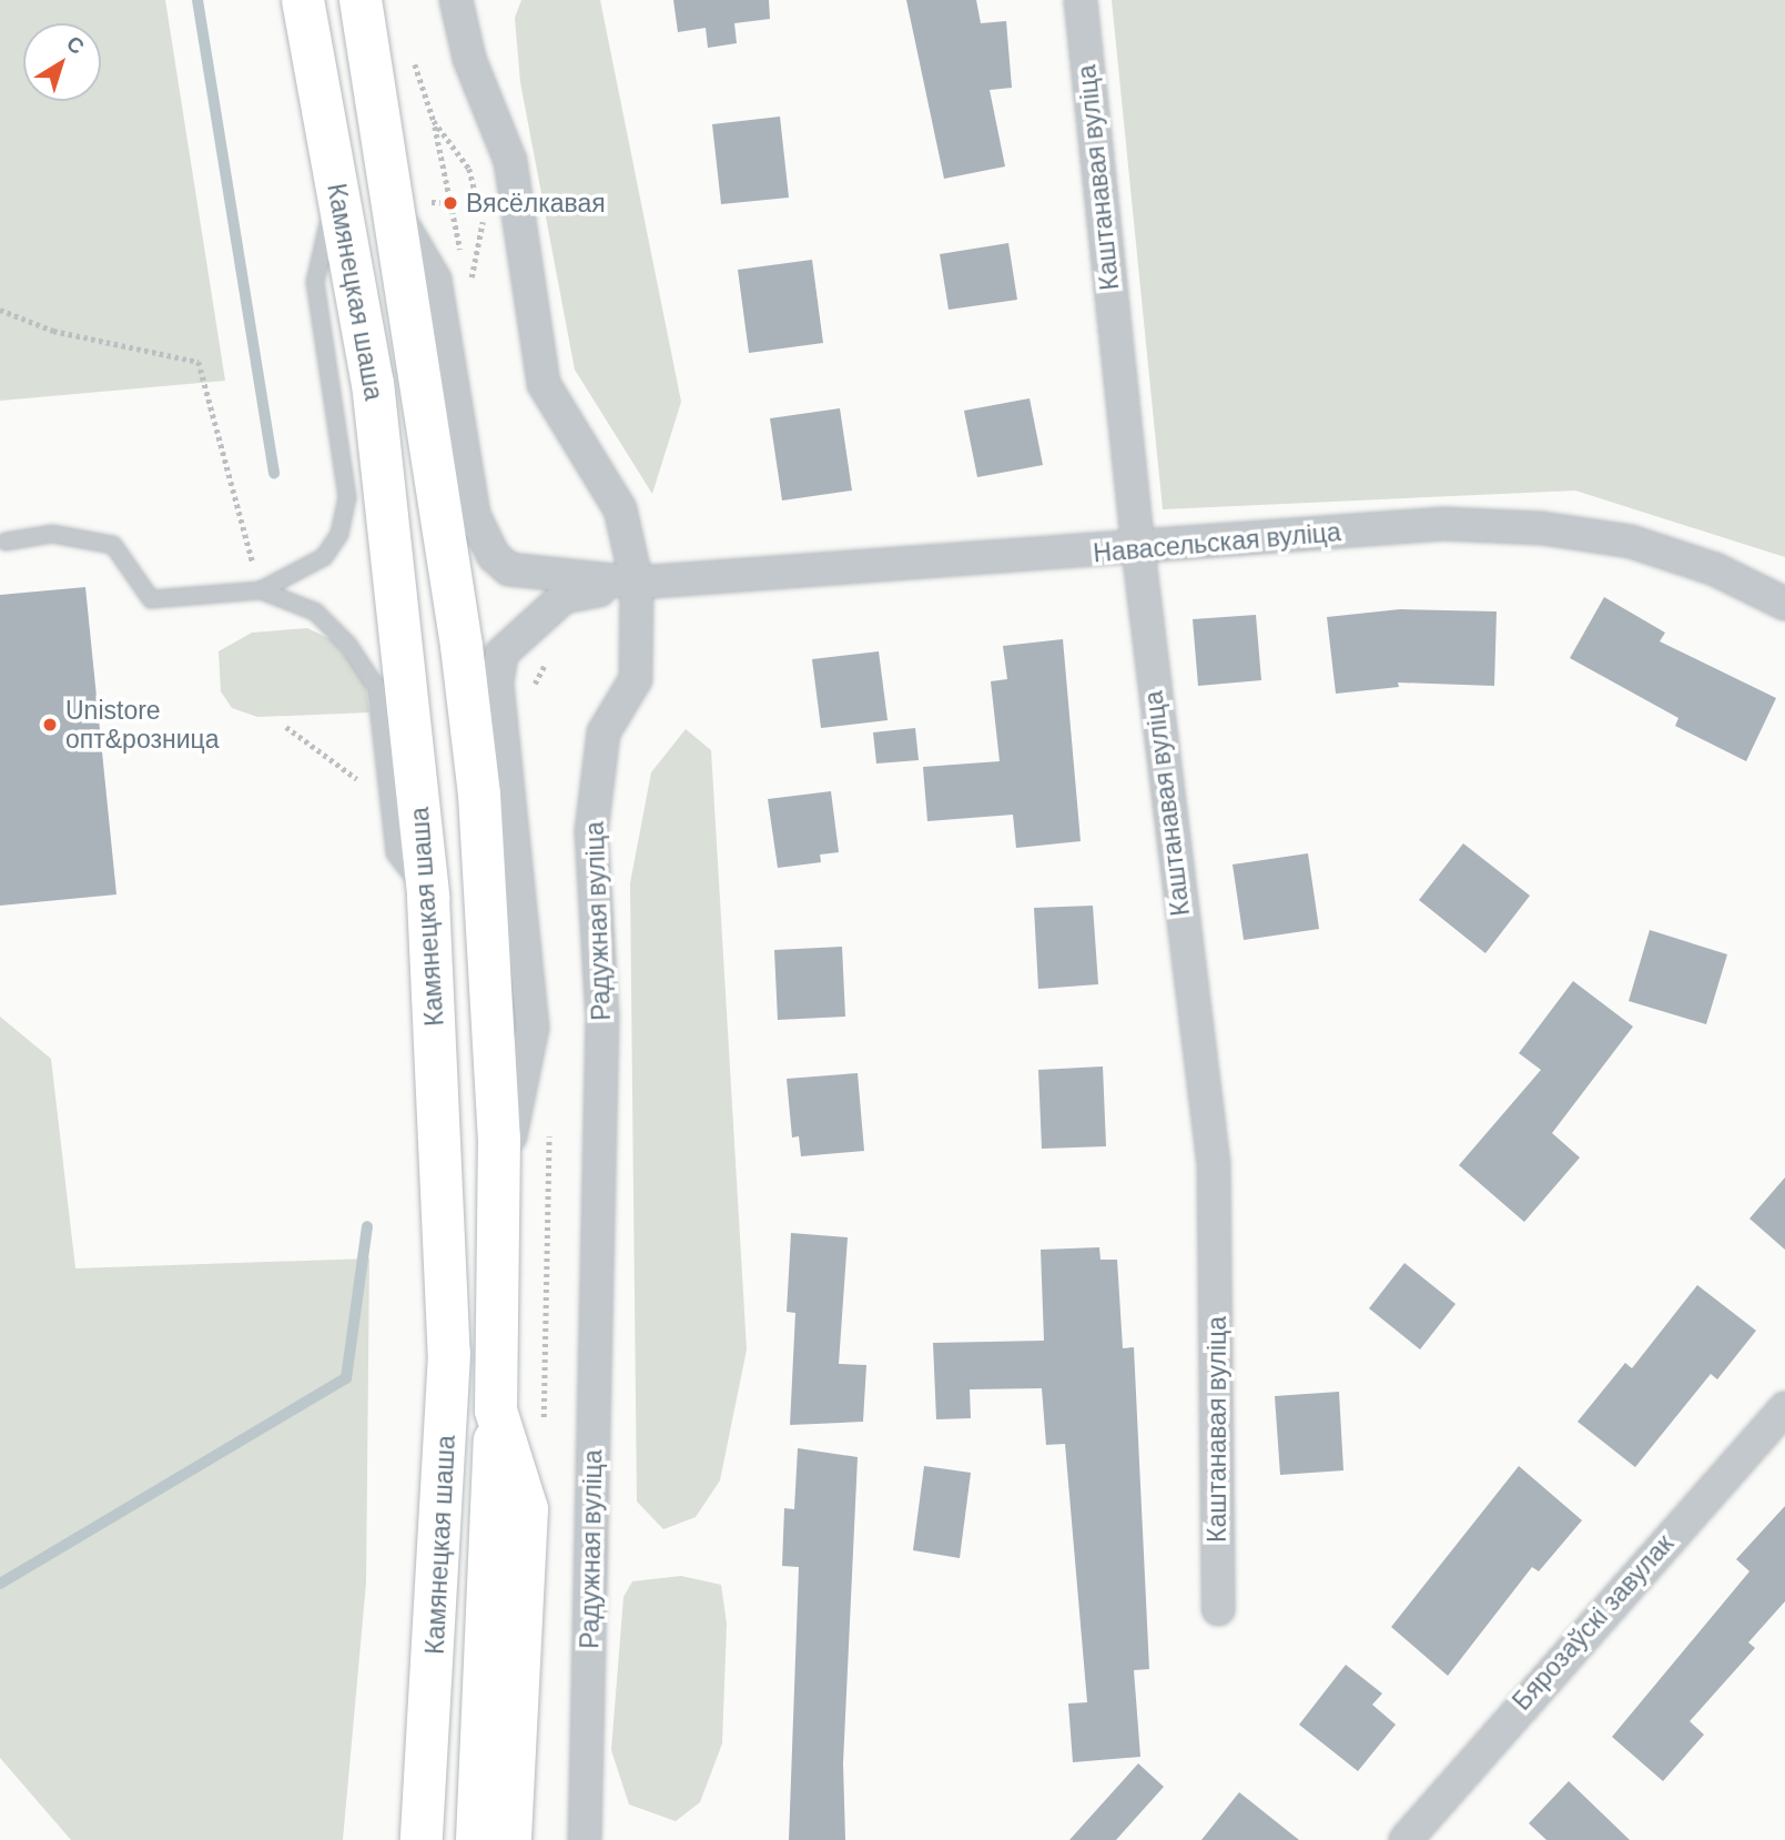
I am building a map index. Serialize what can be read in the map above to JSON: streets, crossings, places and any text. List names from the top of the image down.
{
  "streets": {
    "main road": ["Камянецкая шаша"],
    "street": [
      "Каштанавая вуліца",
      "Навасельская вуліца",
      "Радужная вуліца",
      "Бярозаўскі завулак"
    ]
  },
  "crossings": [
    ["Каштанавая вуліца", "Навасельская вуліца"],
    ["Навасельская вуліца", "Радужная вуліца"]
  ],
  "places": ["Вясёлкавая", "Unistore опт&розница"],
  "north": "top right"
}
